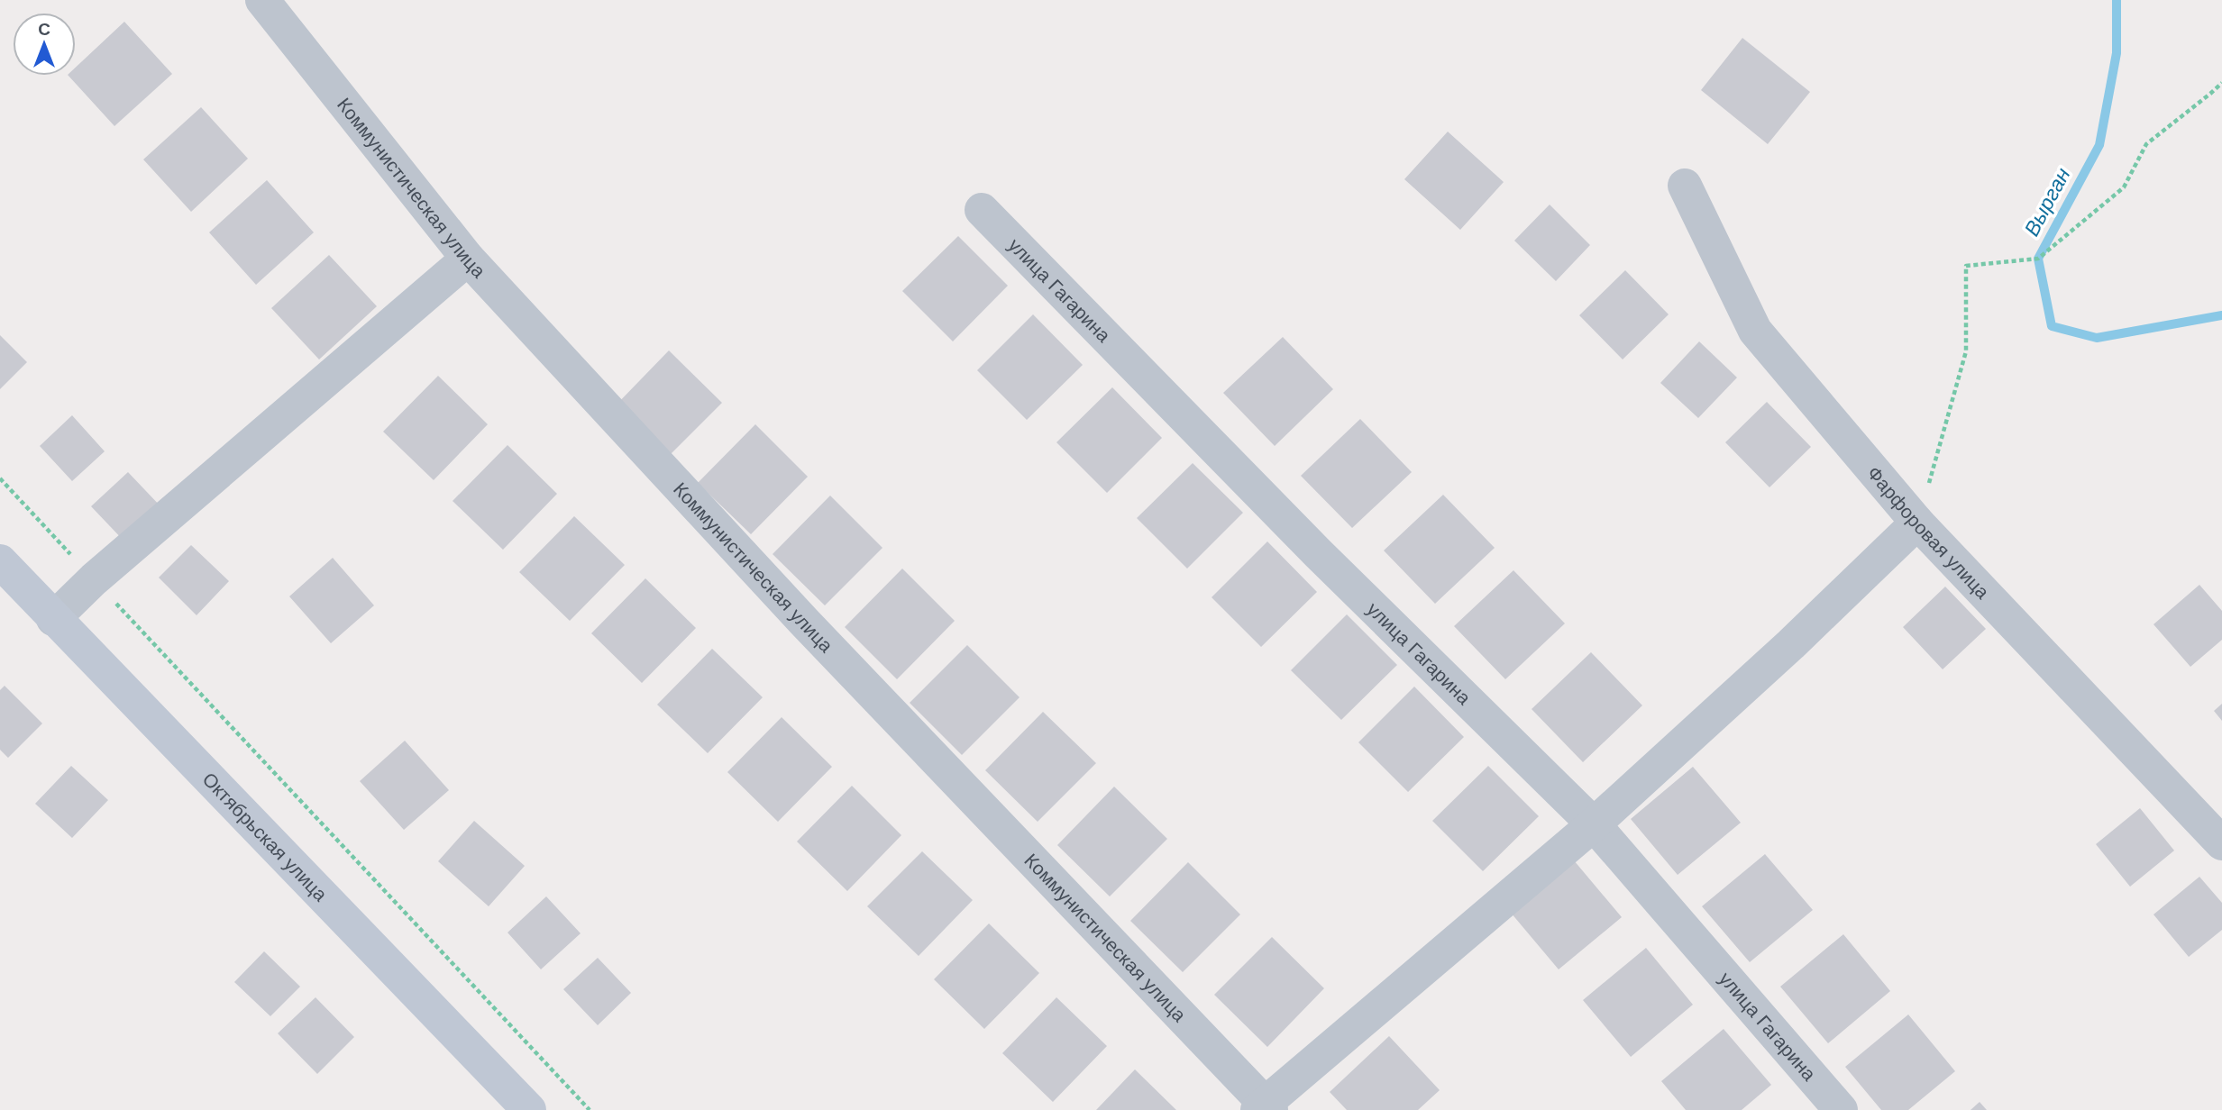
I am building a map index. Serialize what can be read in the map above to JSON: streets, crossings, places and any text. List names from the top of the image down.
{
  "streets": {
    "main road": ["Октябрьская улица"],
    "street": ["Коммунистическая улица", "улица Гагарина", "Фарфоровая улица"]
  },
  "water": ["Вырган"],
  "north": "top"
}
